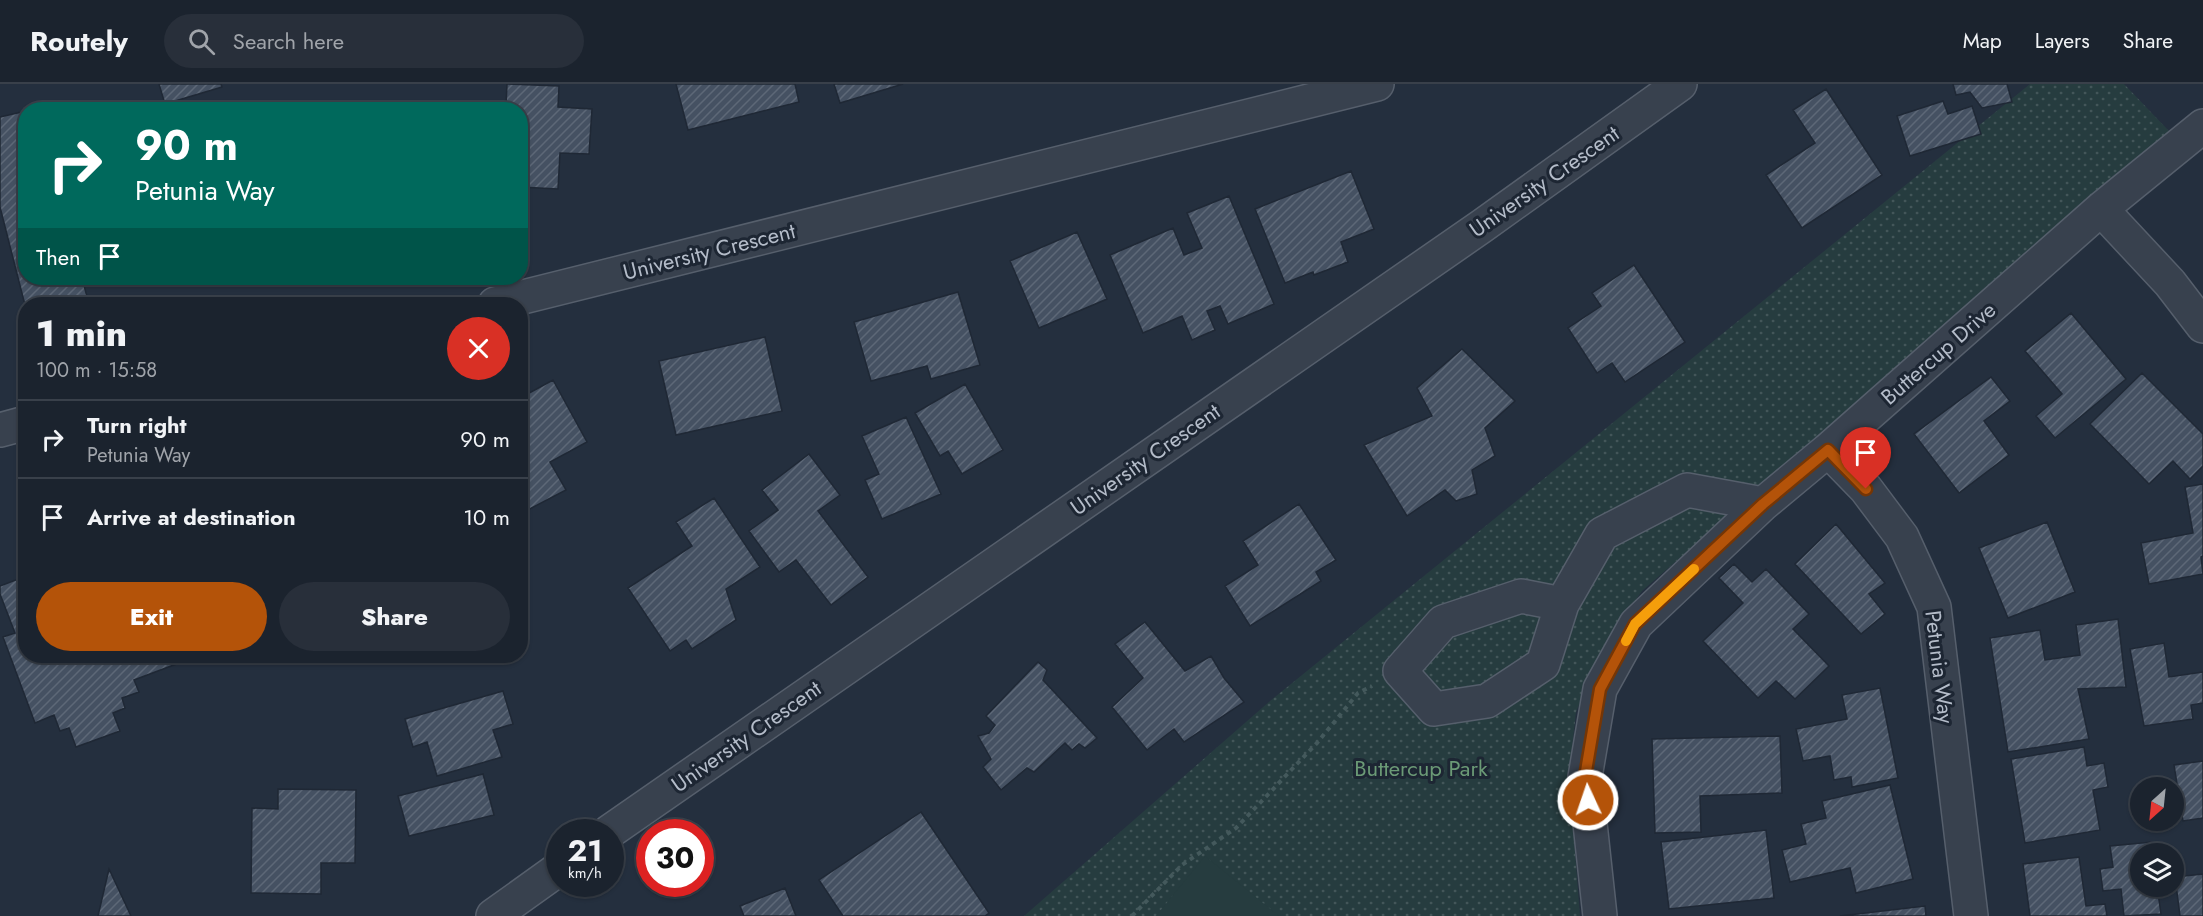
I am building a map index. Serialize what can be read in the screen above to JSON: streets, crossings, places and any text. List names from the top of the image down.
{
  "streets": {
    "street": ["University Crescent", "Buttercup Drive", "Petunia Way"]
  },
  "crossings": [
    ["Buttercup Drive", "Petunia Way"]
  ],
  "parks": ["Buttercup Park"],
  "north": "bottom left",
  "page": {
    "header": "Routely",
    "search": "Search here",
    "nav": ["Map", "Layers", "Share"],
    "turn": ["90 m", "Petunia Way"],
    "then": "Then",
    "heading": ["1 min", "100 m · 15:58"],
    "list": [
      {
        "name": "Turn right",
        "note": "Petunia Way",
        "value": "90 m"
      },
      {
        "name": "Arrive at destination",
        "value": "10 m"
      }
    ],
    "buttons": ["Exit", "Share"],
    "speed": "21 km/h",
    "limit": "30"
  }
}
